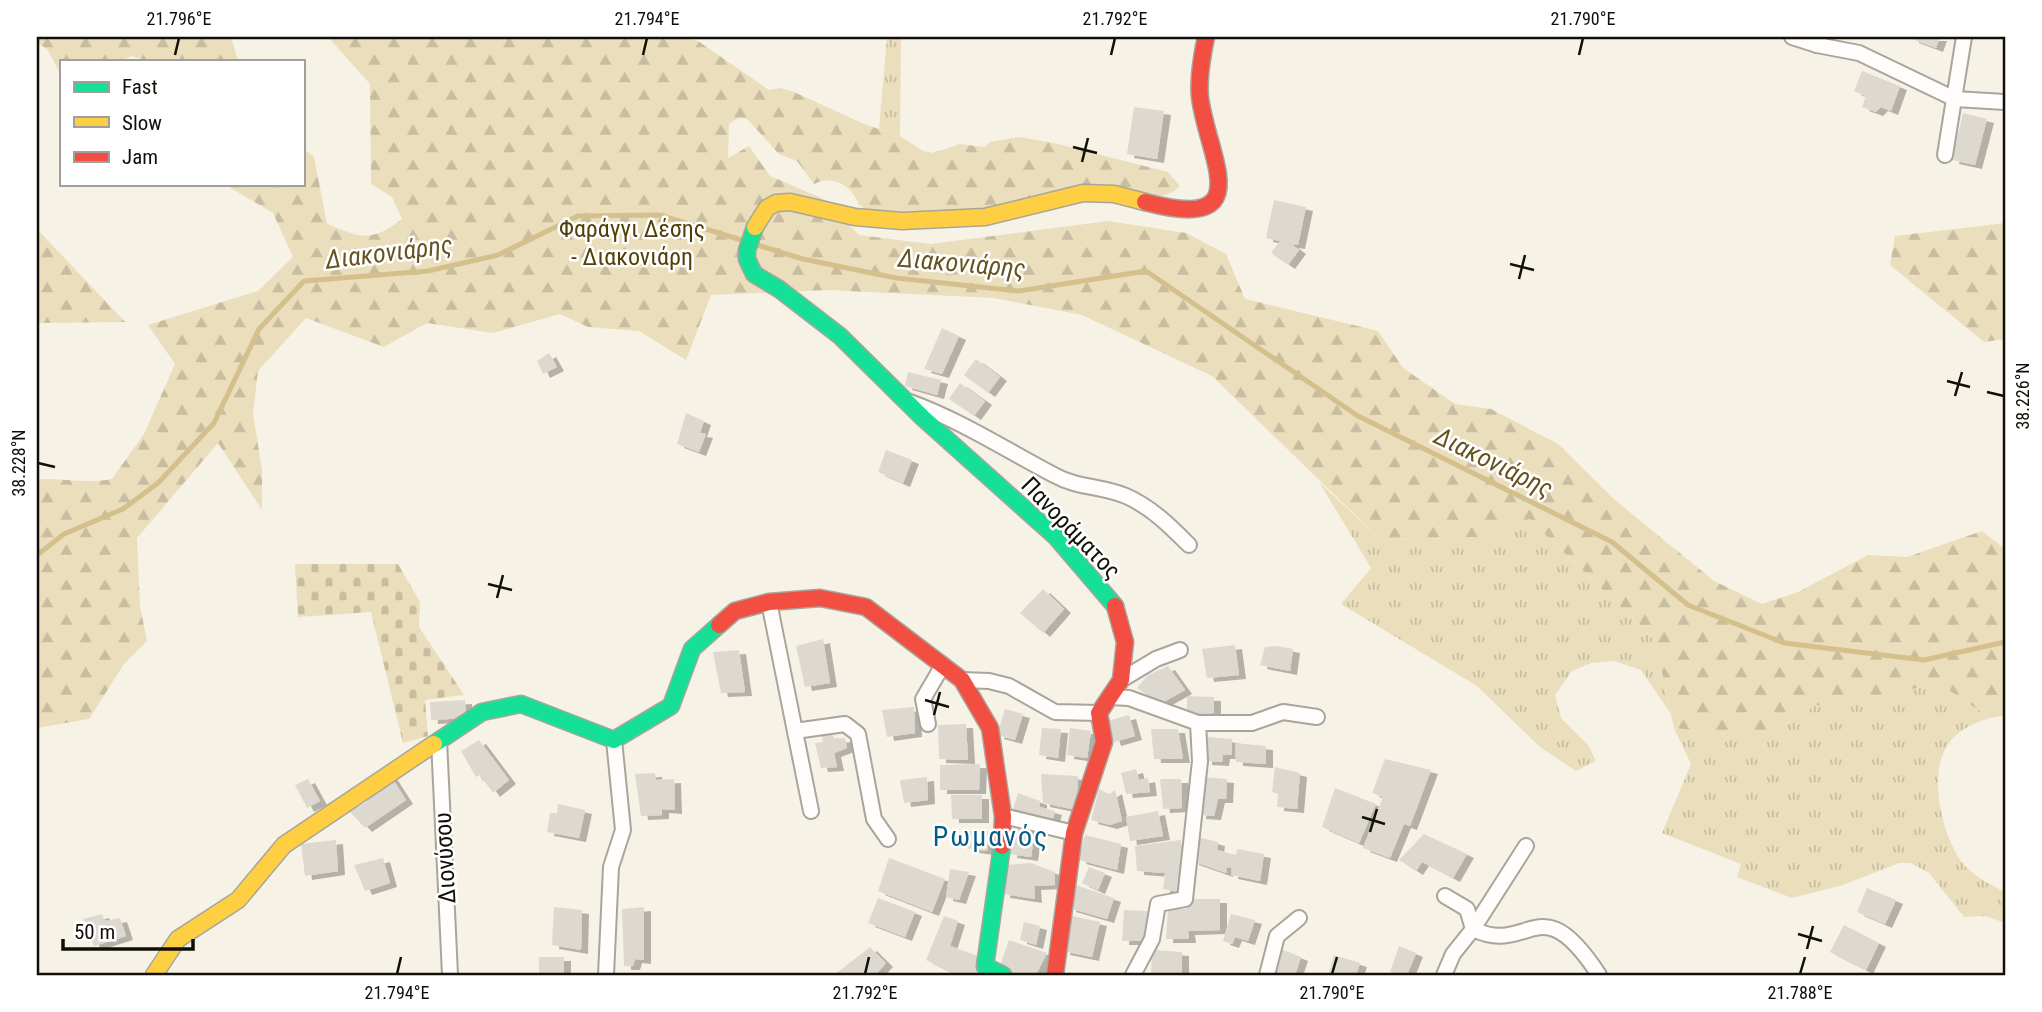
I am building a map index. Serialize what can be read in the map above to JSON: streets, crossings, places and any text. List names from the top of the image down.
{
  "streets": {
    "main road": ["Πανοράματος"],
    "street": ["Διονύσου"]
  },
  "districts": ["Ρωμανός"],
  "water": ["Διακονιάρης"],
  "parks": ["Φαράγγι Δέσης - Διακονιάρη"],
  "legend": ["Fast", "Slow", "Jam"],
  "scale_bar": "50 m",
  "coordinates": [
    "21.796°E",
    "21.794°E",
    "21.792°E",
    "21.790°E",
    "38.226°N",
    "38.228°N",
    "21.788°E"
  ]
}
